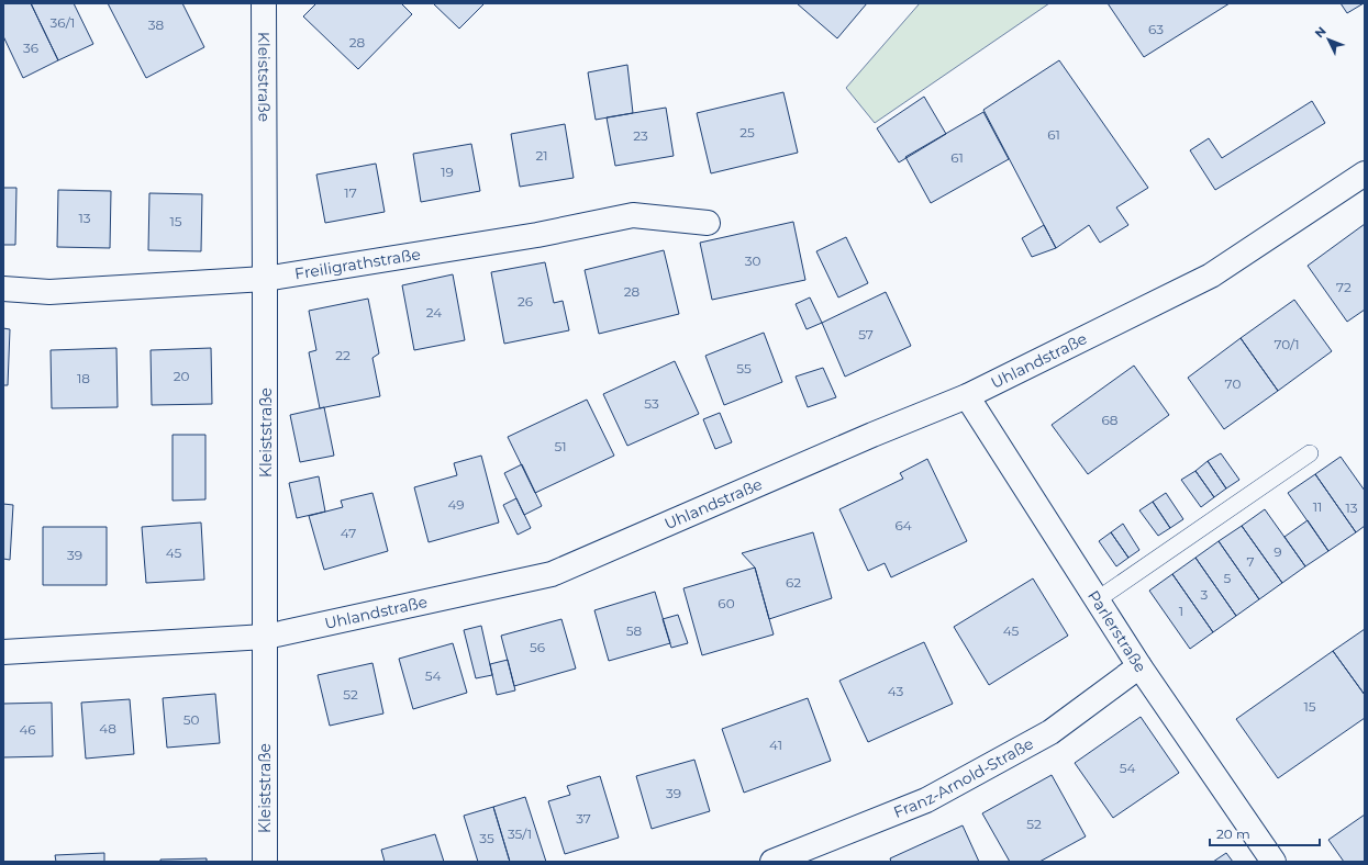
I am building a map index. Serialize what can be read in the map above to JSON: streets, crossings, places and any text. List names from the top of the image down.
{
  "streets": {
    "street": [
      "Kleiststraße",
      "Freiligrathstraße",
      "Uhlandstraße",
      "Parlerstraße",
      "Franz-Arnold-Straße"
    ]
  },
  "crossings": [
    ["Kleiststraße", "Freiligrathstraße"],
    ["Kleiststraße", "Uhlandstraße"],
    ["Uhlandstraße", "Parlerstraße"],
    ["Parlerstraße", "Franz-Arnold-Straße"]
  ],
  "house_numbers": [
    "36/1",
    "38",
    "63",
    "28",
    "36",
    "25",
    "61",
    "23",
    "21",
    "61",
    "19",
    "17",
    "13",
    "15",
    "30",
    "72",
    "28",
    "26",
    "24",
    "57",
    "70/1",
    "22",
    "55",
    "20",
    "18",
    "70",
    "53",
    "68",
    "51",
    "49",
    "11",
    "13",
    "64",
    "47",
    "9",
    "45",
    "39",
    "7",
    "5",
    "62",
    "3",
    "60",
    "1",
    "58",
    "45",
    "56",
    "54",
    "43",
    "52",
    "15",
    "50",
    "48",
    "46",
    "41",
    "54",
    "39",
    "37",
    "52",
    "35/1",
    "35"
  ],
  "scale_bar": "20 m",
  "north": "top left"
}
